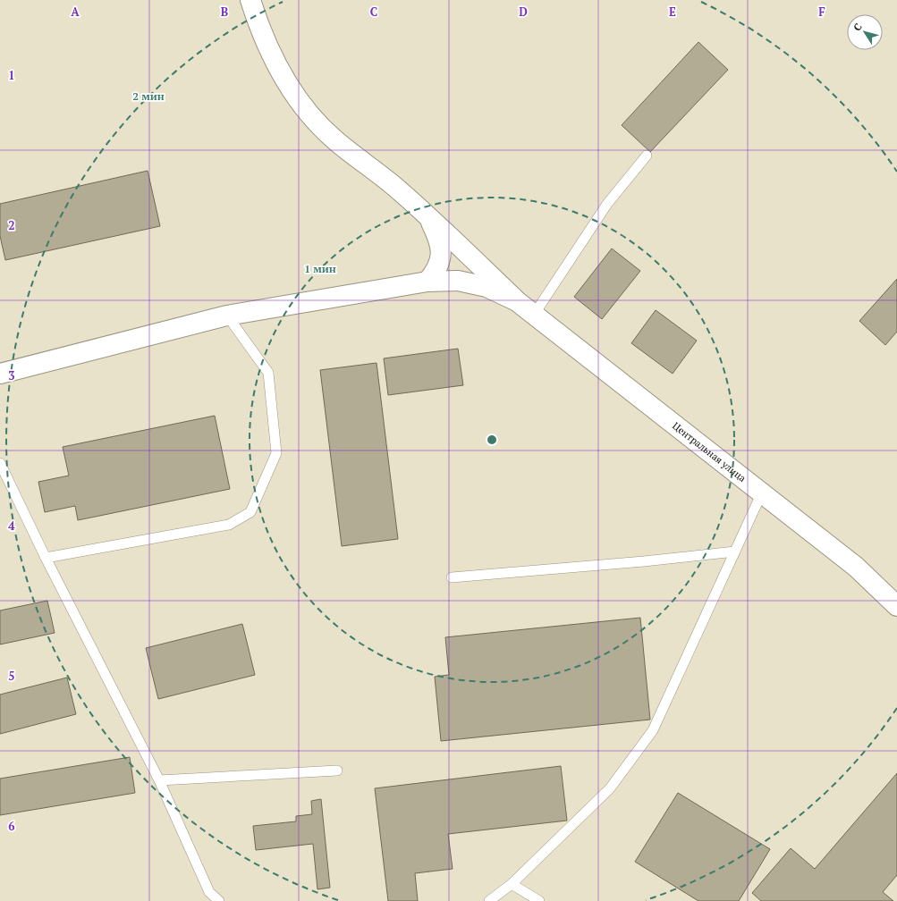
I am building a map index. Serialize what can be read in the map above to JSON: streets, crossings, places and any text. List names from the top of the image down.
{
  "streets": {
    "street": ["Центральная улица"]
  },
  "north": "top left",
  "grid": {
    "columns": [
      "A",
      "B",
      "C",
      "D",
      "E",
      "F"
    ],
    "rows": [
      "1",
      "2",
      "3",
      "4",
      "5",
      "6"
    ]
  },
  "rings": ["2 мин", "1 мин"]
}
